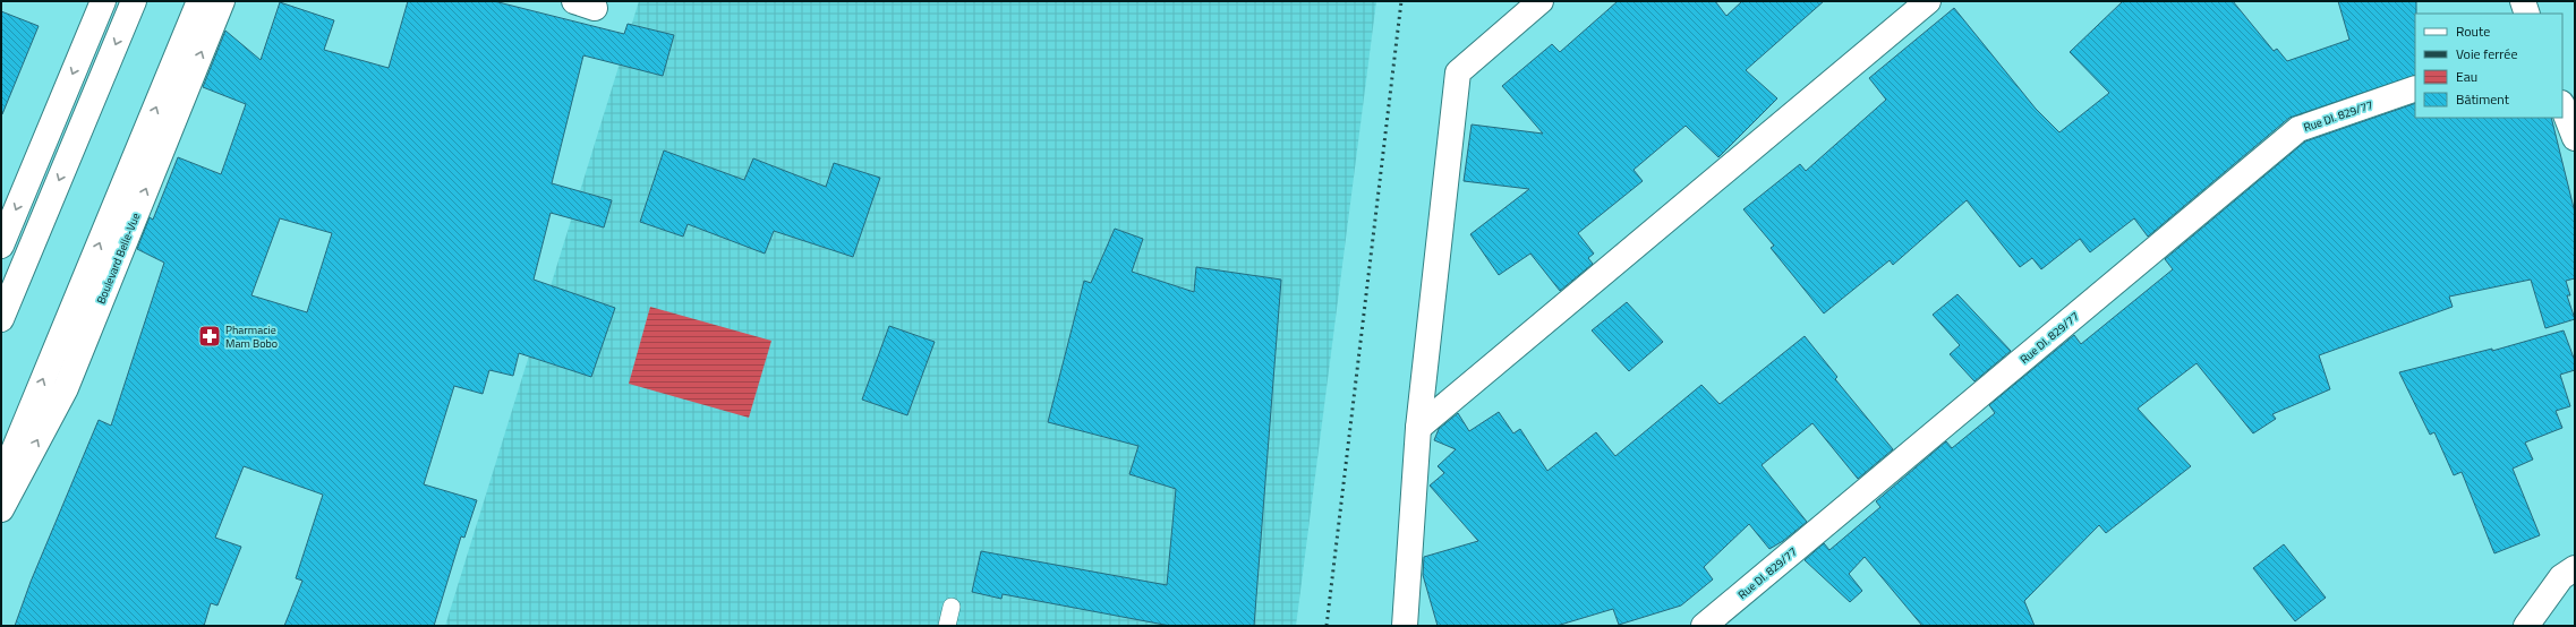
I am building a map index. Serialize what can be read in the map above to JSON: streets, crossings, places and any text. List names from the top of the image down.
{
  "streets": {
    "street": ["Rue DI. 829/77", "Boulevard Belle-Vue"]
  },
  "places": {
    "pharmacy": ["Pharmacie Mam Bobo"]
  },
  "legend": [
    "Route",
    "Voie ferrée",
    "Eau",
    "Bâtiment"
  ]
}
